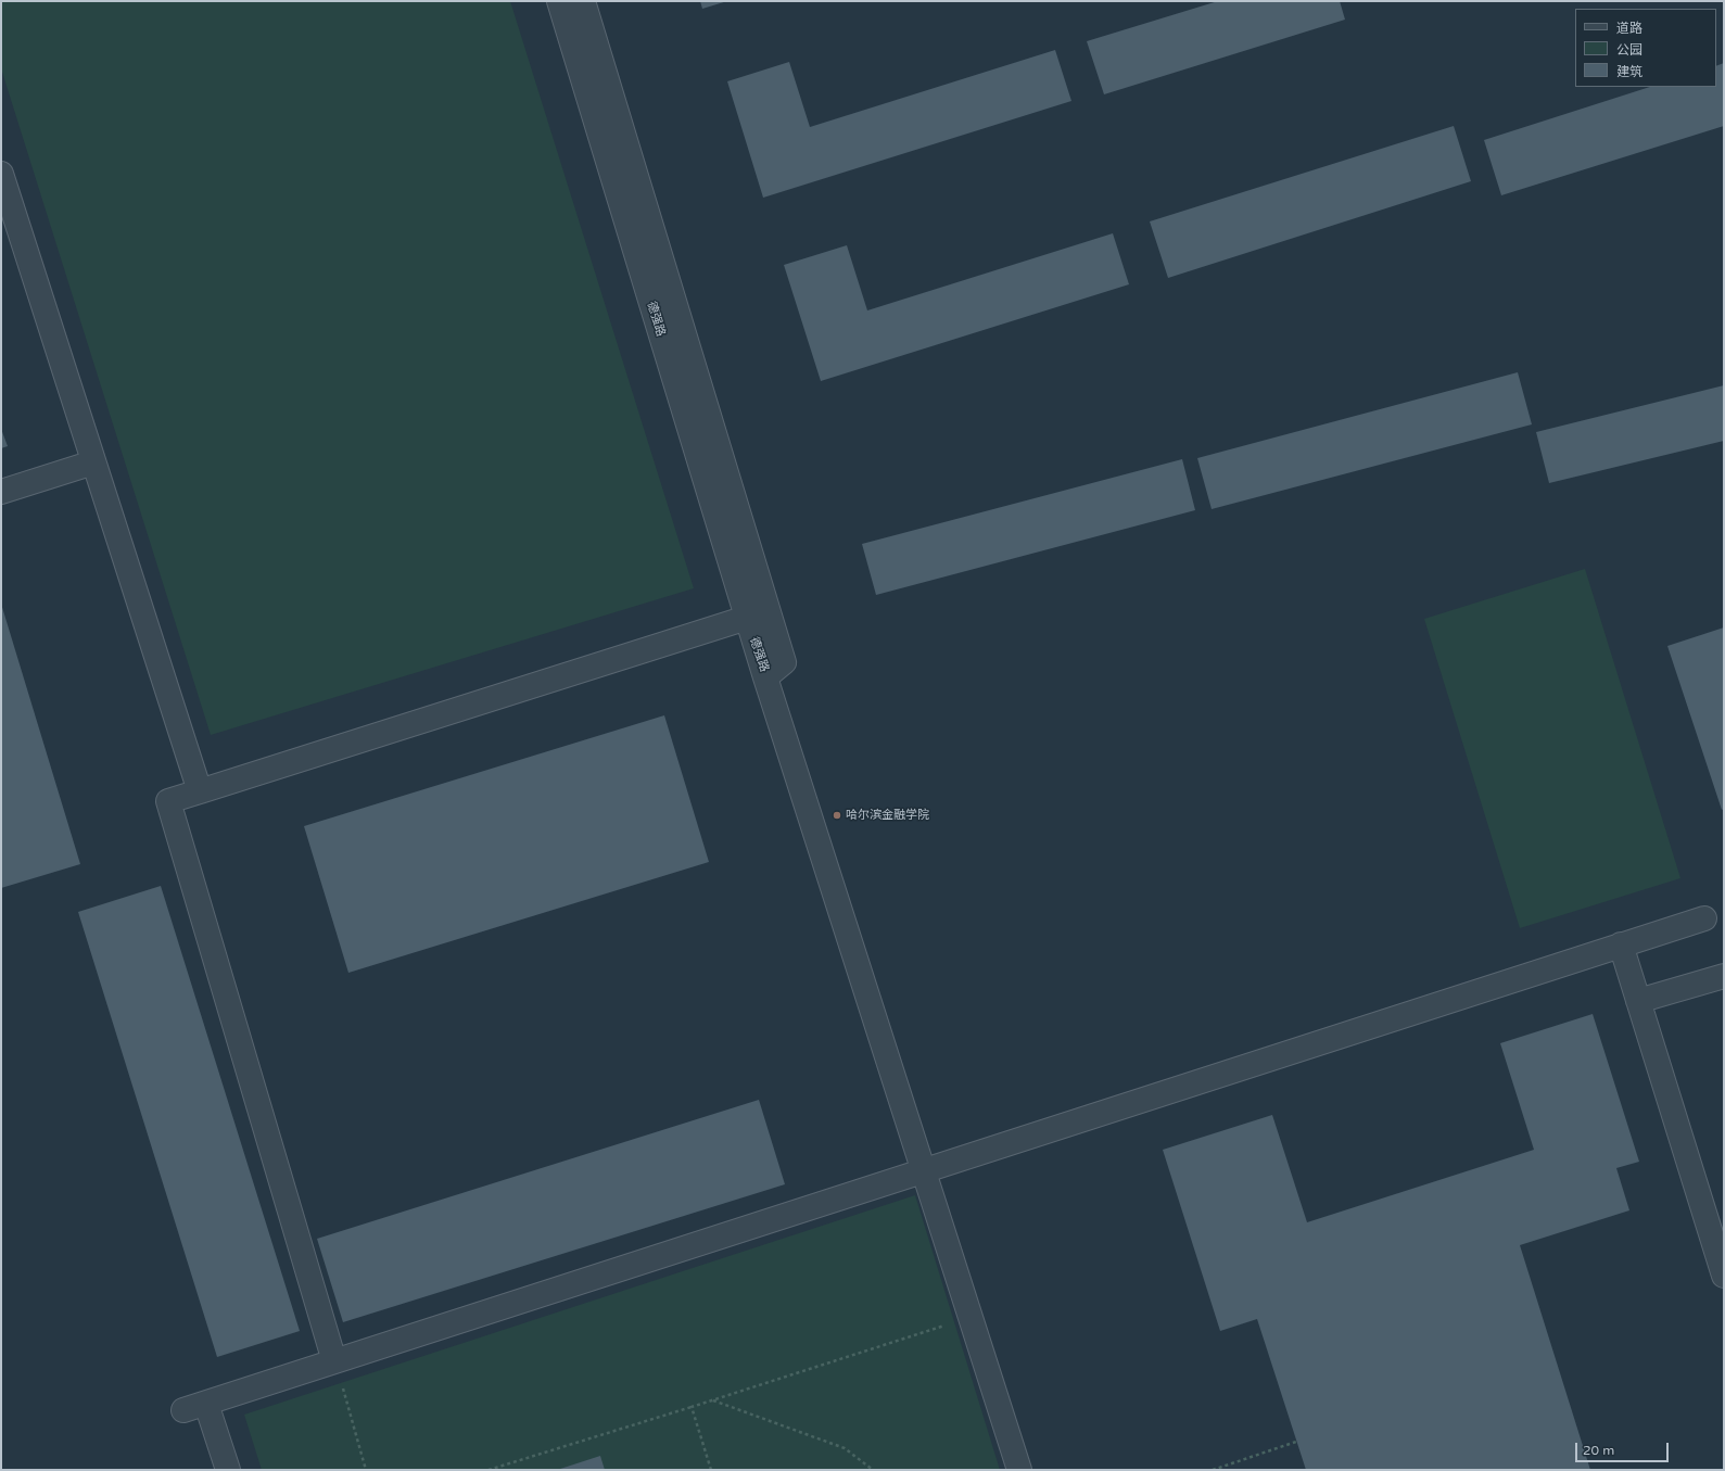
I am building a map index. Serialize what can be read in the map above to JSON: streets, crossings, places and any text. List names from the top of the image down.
{
  "streets": {
    "street": ["德强路"]
  },
  "places": ["哈尔滨金融学院"],
  "legend": ["道路", "公园", "建筑"],
  "scale_bar": "20 m"
}
